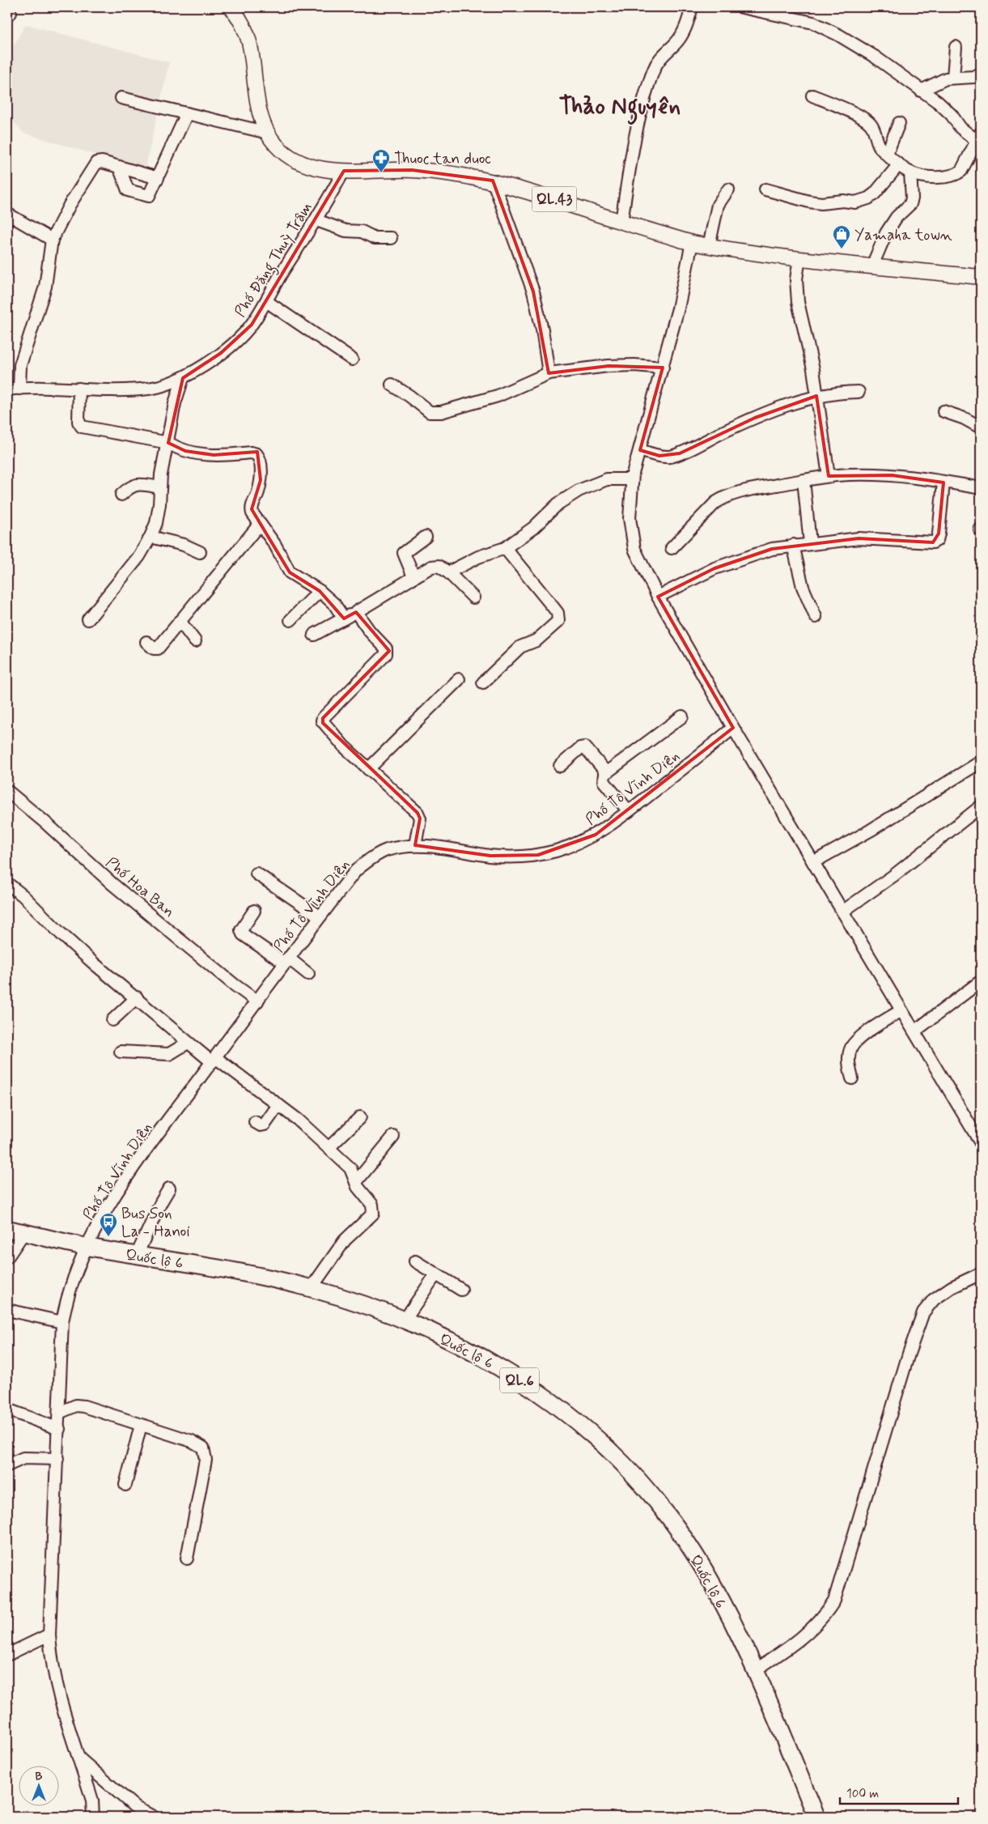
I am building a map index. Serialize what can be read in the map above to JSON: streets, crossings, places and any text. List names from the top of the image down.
{
  "streets": {
    "highway": ["Quốc lộ 6", "QL.6"],
    "main road": ["QL.43"],
    "street": ["Phố Đặng Thuỳ Trâm", "Phố Tô Vĩnh Diện", "Phố Hoa Ban"]
  },
  "crossings": [
    ["QL.43", "Phố Đặng Thuỳ Trâm"],
    ["Phố Tô Vĩnh Diện", "Phố Hoa Ban"],
    ["Phố Tô Vĩnh Diện", "Quốc lộ 6"]
  ],
  "districts": ["Thảo Nguyên"],
  "places": {
    "pharmacy": ["Thuoc tan duoc"],
    "shop": ["Yamaha town"],
    "bus stop": ["Bus Son La - Hanoi"]
  },
  "scale_bar": "100 m",
  "north": "top"
}
